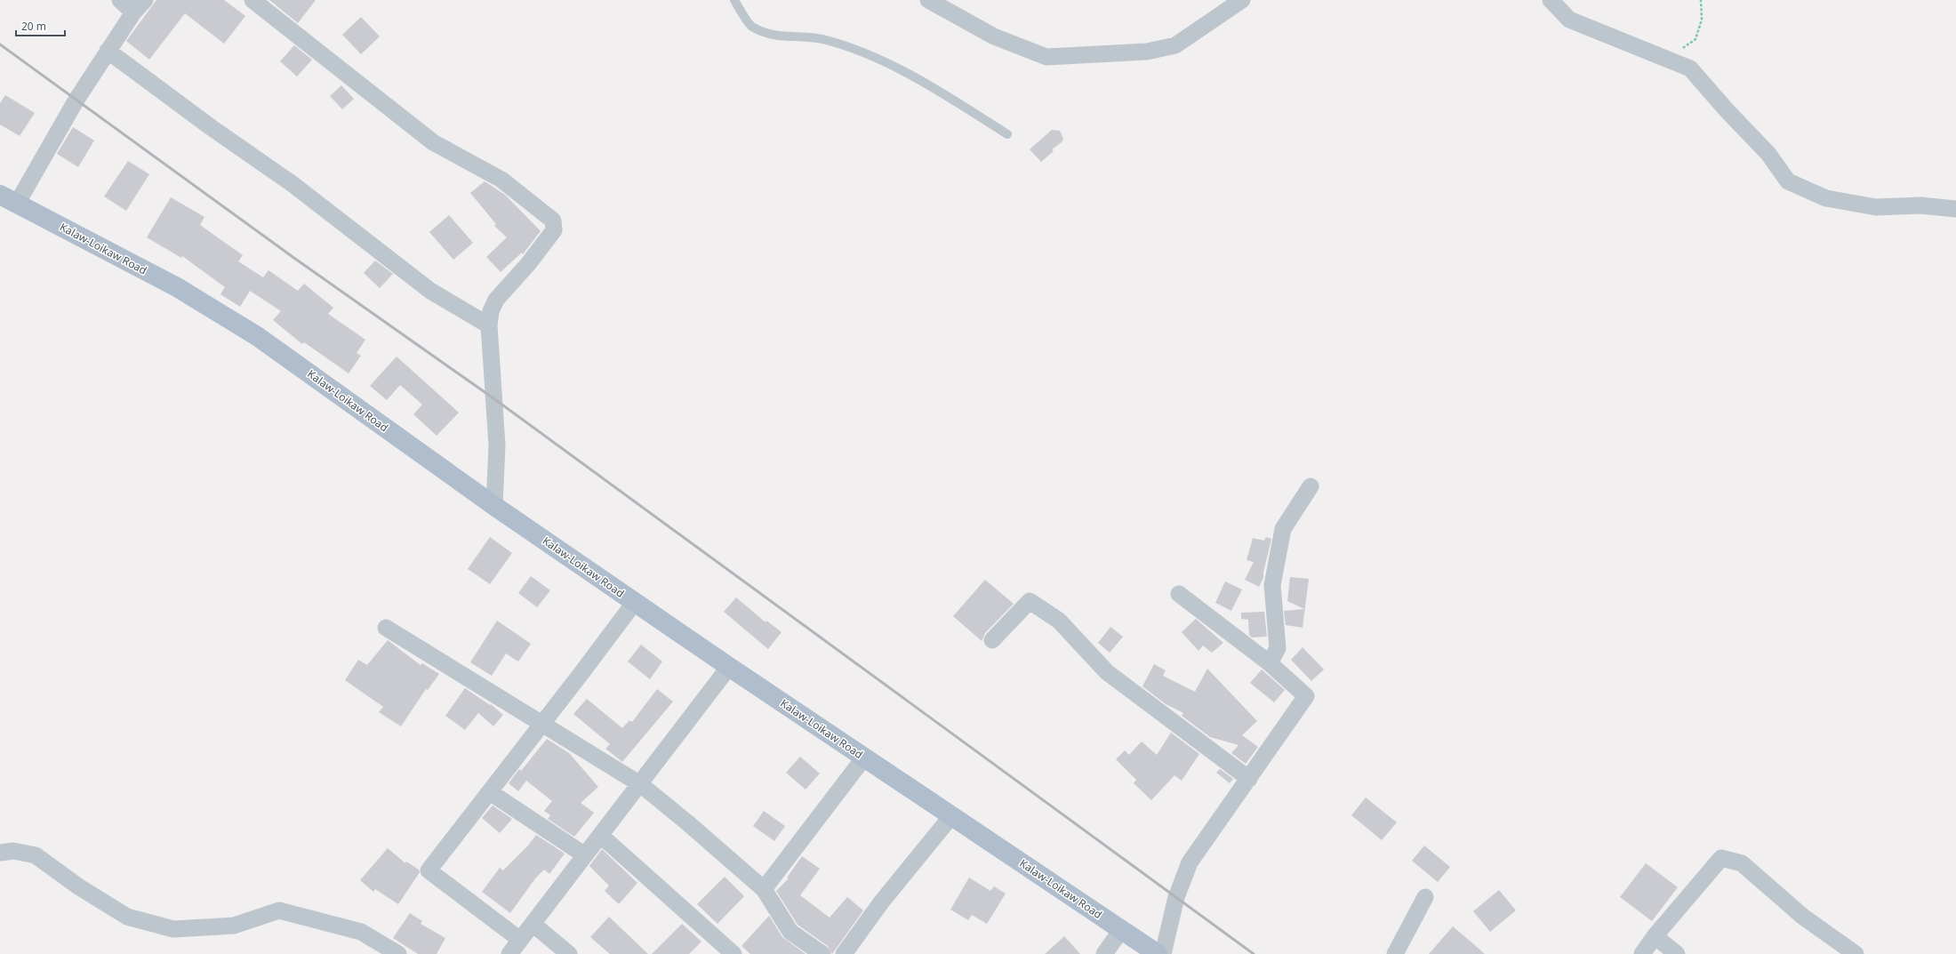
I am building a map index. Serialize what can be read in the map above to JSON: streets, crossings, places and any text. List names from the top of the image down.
{
  "streets": {
    "main road": ["Kalaw-Loikaw Road"]
  },
  "scale_bar": "20 m"
}
